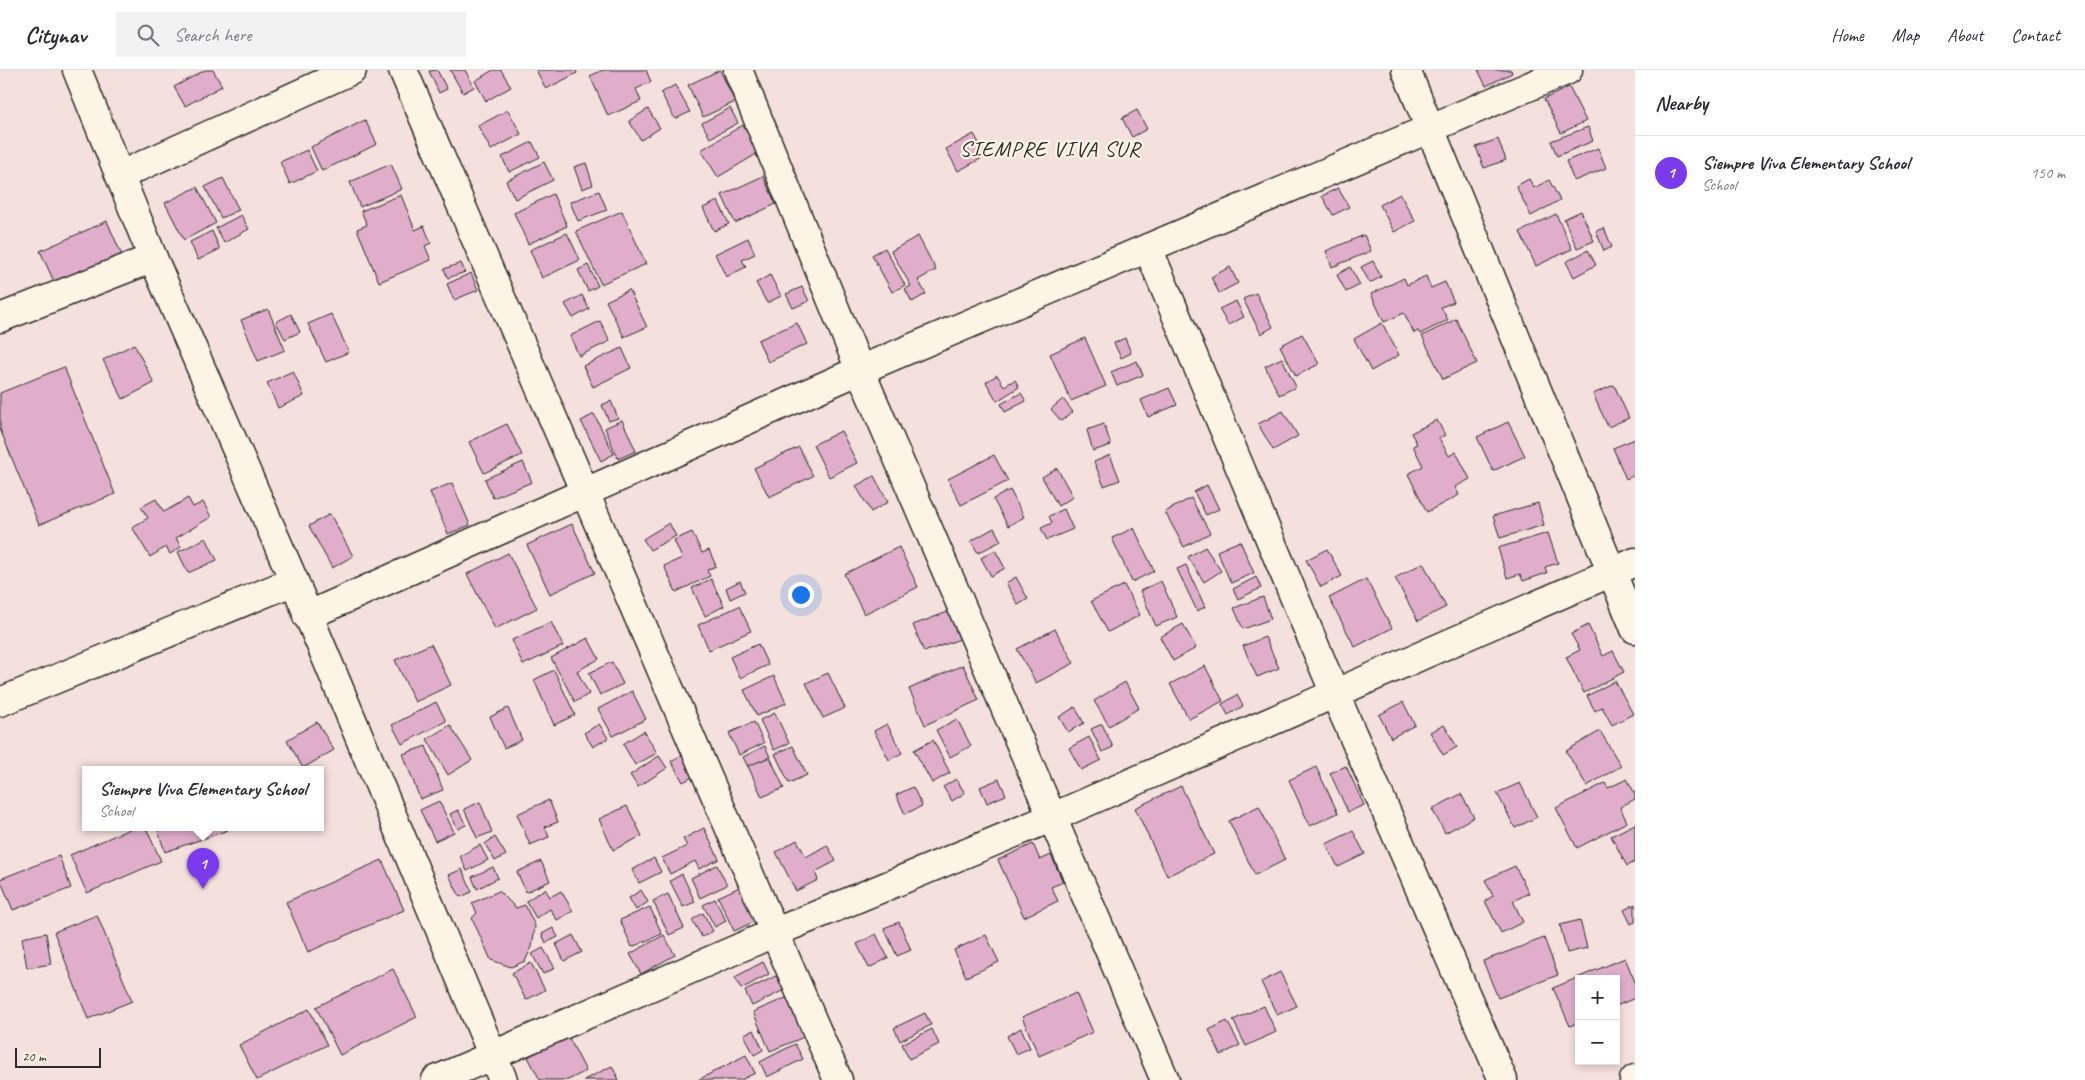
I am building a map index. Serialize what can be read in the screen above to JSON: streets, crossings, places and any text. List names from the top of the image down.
{
  "districts": ["SIEMPRE VIVA SUR"],
  "scale_bar": "20 m",
  "page": {
    "header": "Citynav",
    "search": "Search here",
    "nav": [
      "Home",
      "Map",
      "About",
      "Contact"
    ],
    "heading": "Nearby",
    "list": [
      {
        "mark": "1",
        "name": "Siempre Viva Elementary School",
        "note": "School",
        "value": "150 m"
      }
    ],
    "popup": ["Siempre Viva Elementary School", "School"],
    "pins": "1",
    "map_buttons": ["+", "−"],
    "scale": "20 m"
  }
}
